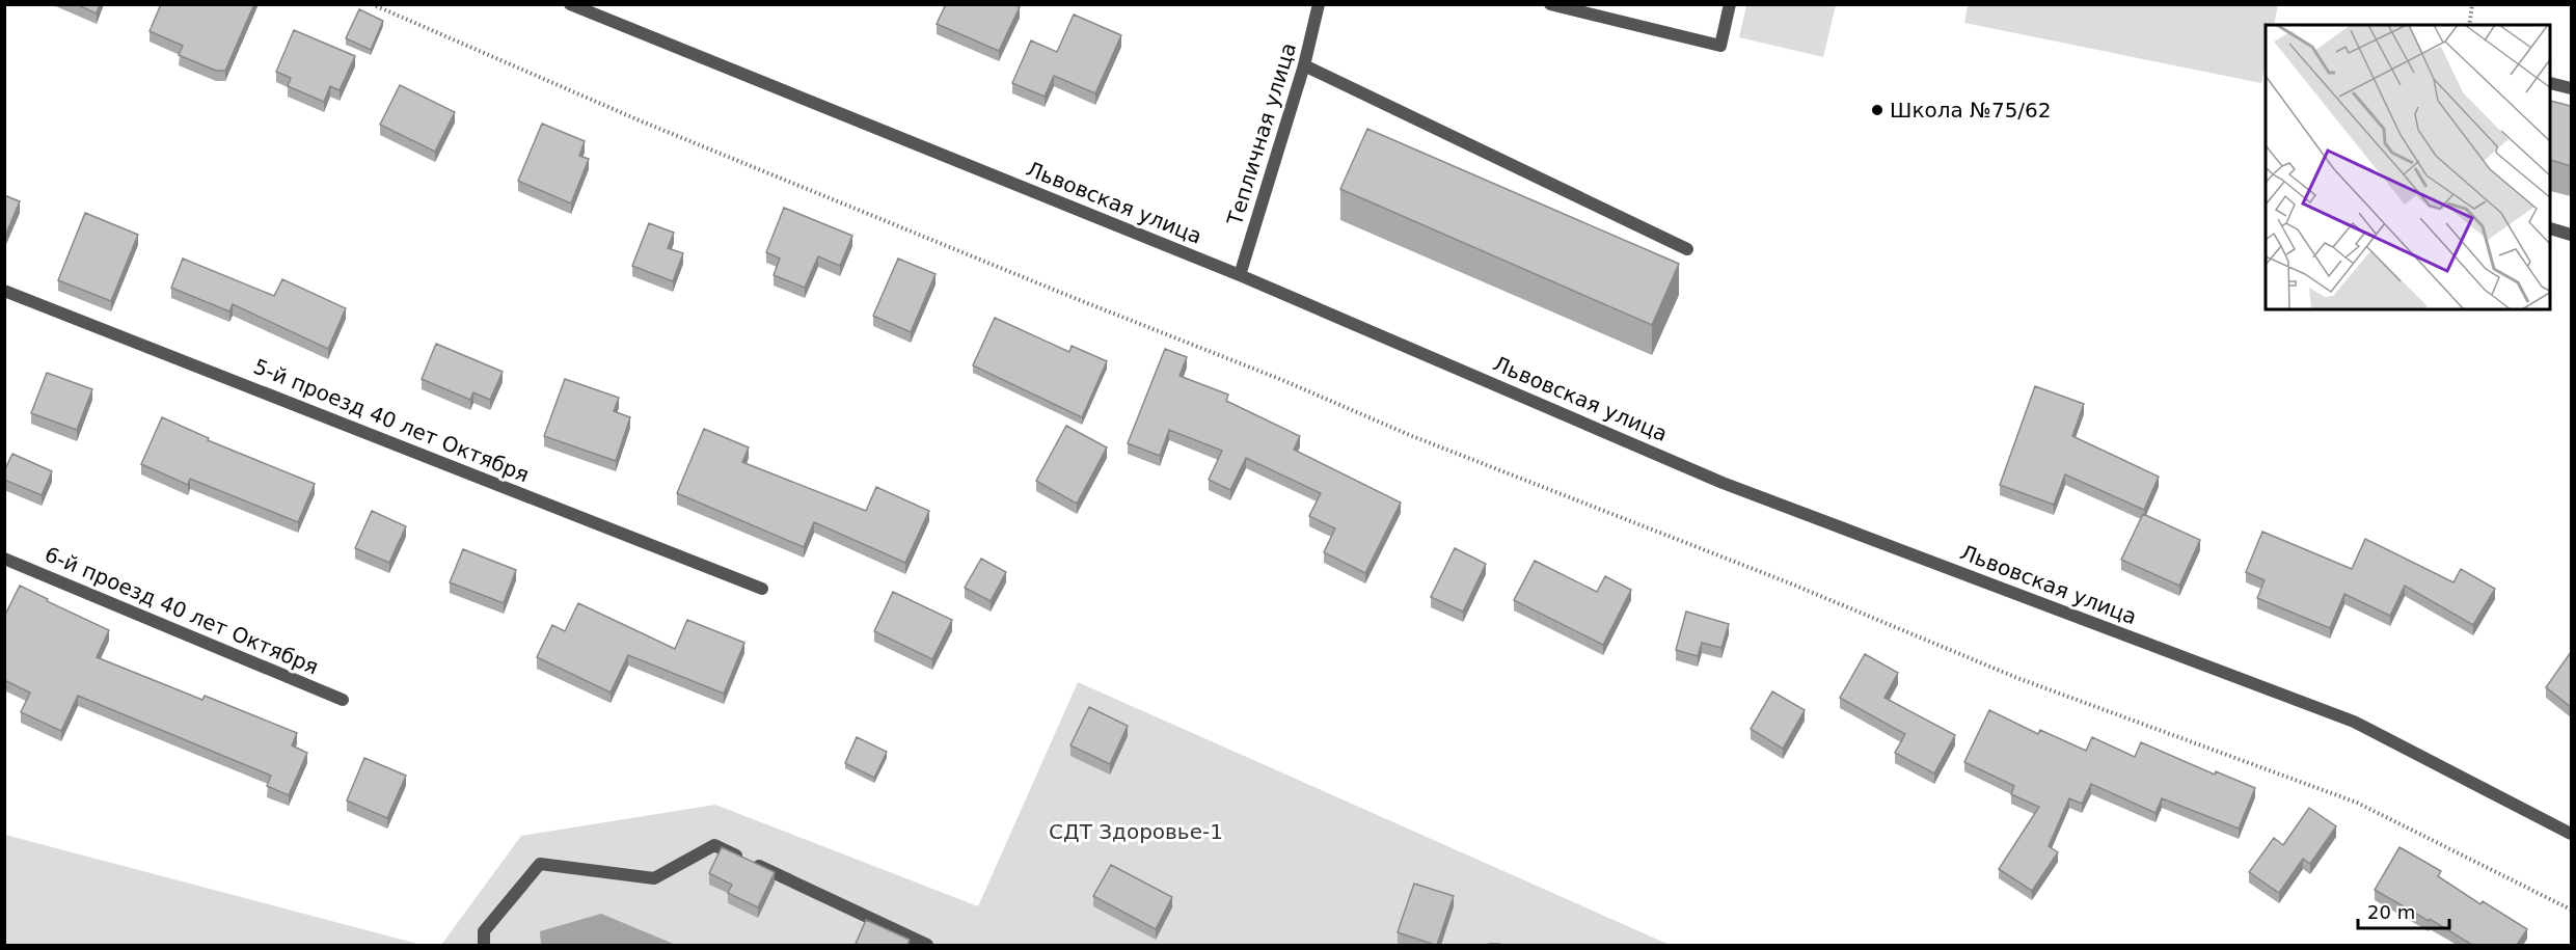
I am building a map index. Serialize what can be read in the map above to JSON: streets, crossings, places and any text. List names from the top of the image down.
{
  "streets": {
    "street": [
      "Тепличная улица",
      "Львовская улица",
      "5-й проезд 40 лет Октября",
      "6-й проезд 40 лет Октября"
    ]
  },
  "crossings": [
    ["Тепличная улица", "Львовская улица"]
  ],
  "parks": ["СДТ Здоровье-1"],
  "places": ["Школа №75/62"],
  "scale_bar": "20 m"
}
